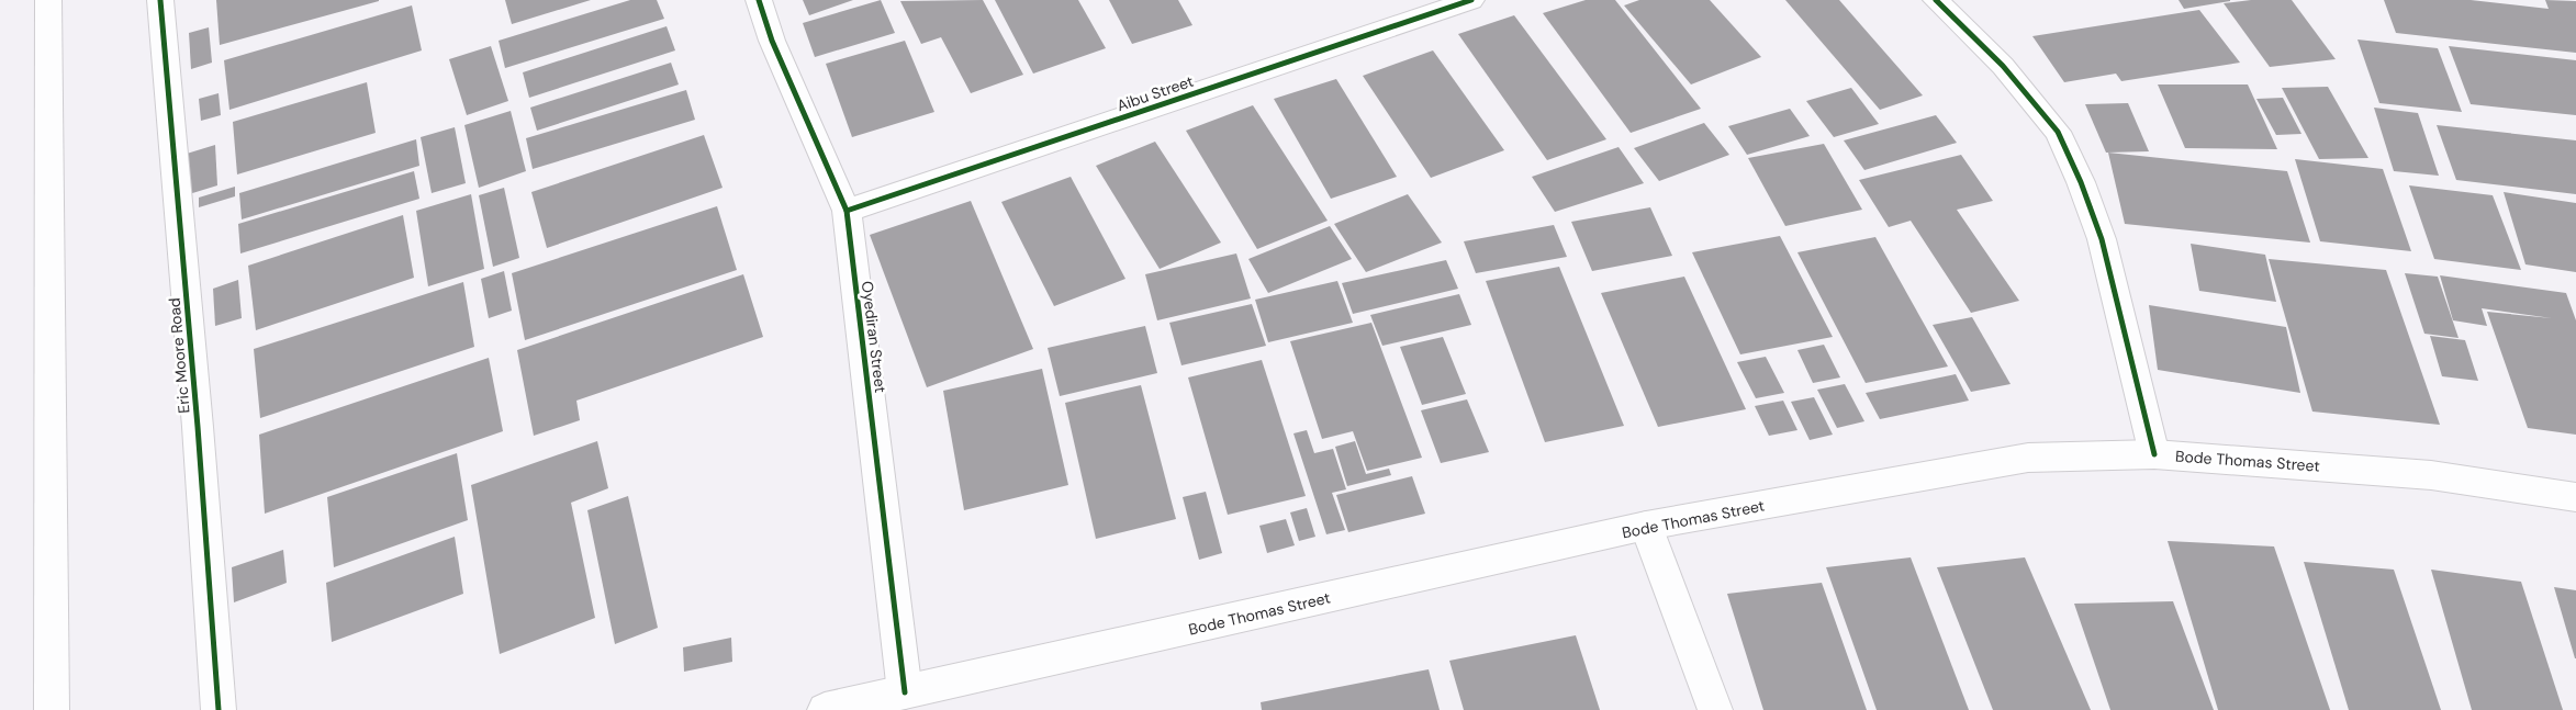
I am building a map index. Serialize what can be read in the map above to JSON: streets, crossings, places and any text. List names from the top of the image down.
{
  "streets": {
    "street": [
      "Aibu Street",
      "Oyediran Street",
      "Eric Moore Road",
      "Bode Thomas Street"
    ]
  },
  "crossings": [
    ["Aibu Street", "Oyediran Street"],
    ["Oyediran Street", "Bode Thomas Street"]
  ]
}
